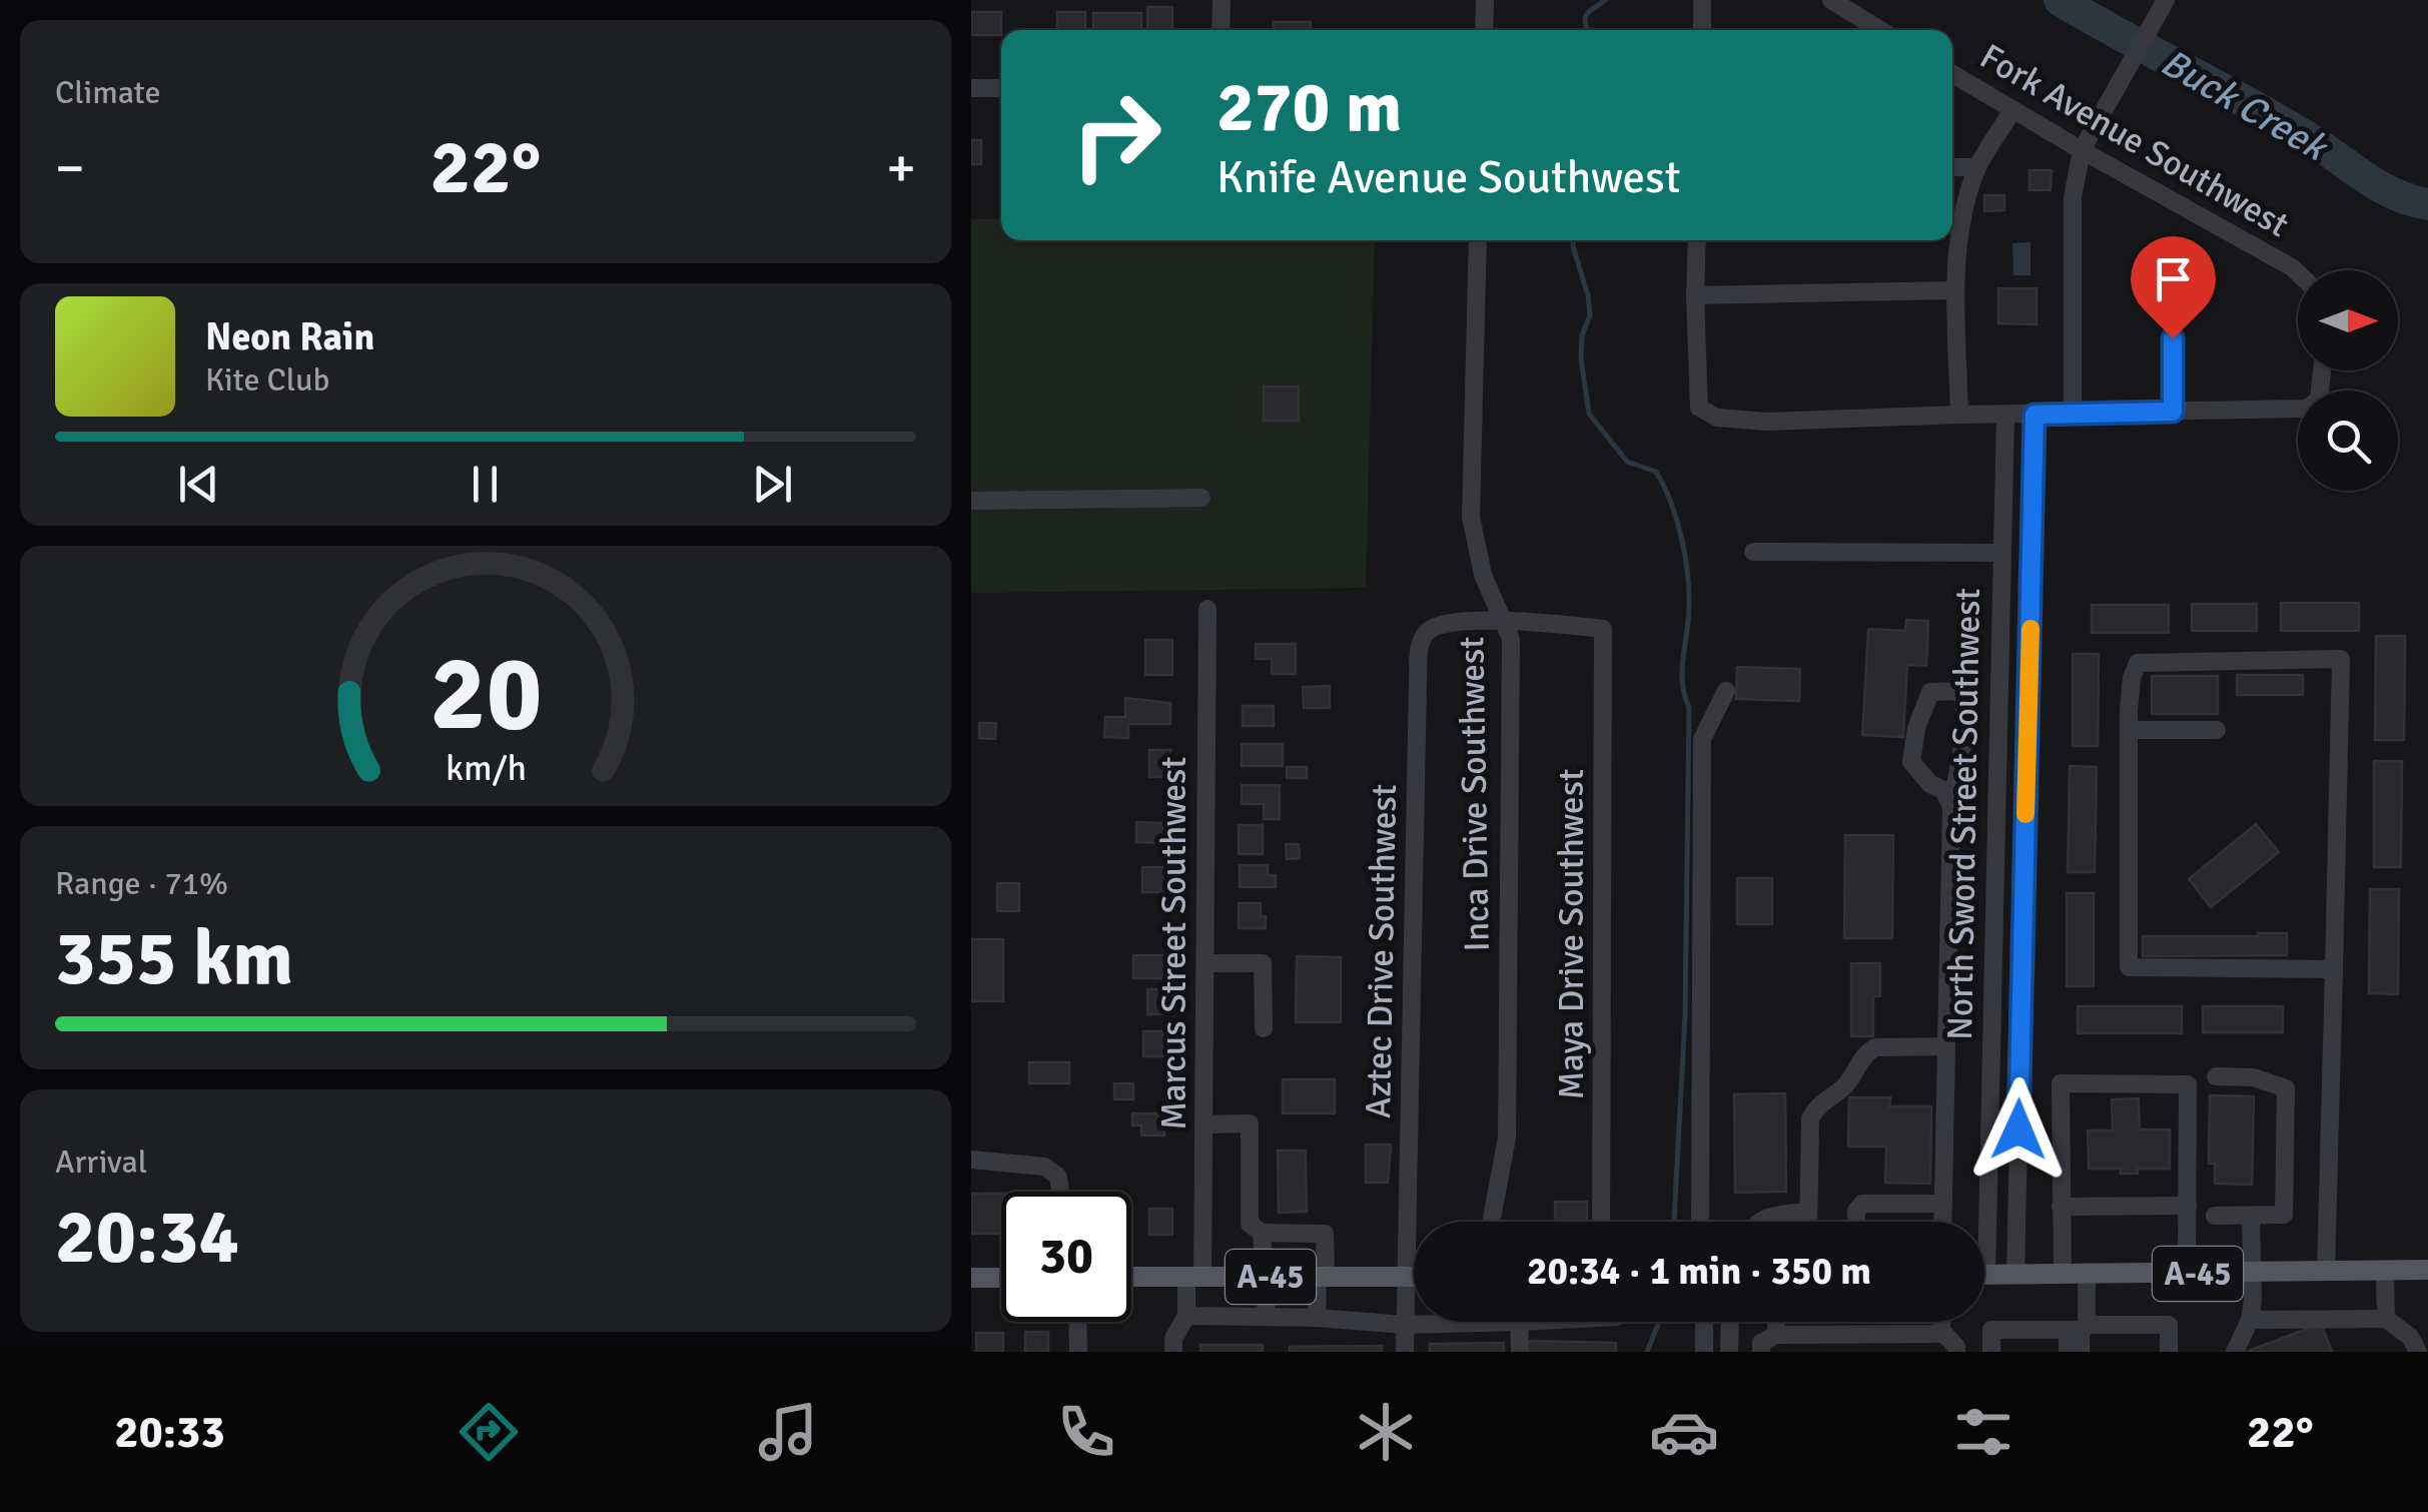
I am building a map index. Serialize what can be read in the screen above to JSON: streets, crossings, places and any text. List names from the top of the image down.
{
  "streets": {
    "main road": ["A-45"],
    "street": [
      "Fork Avenue Southwest",
      "Inca Drive Southwest",
      "North Sword Street Southwest",
      "Maya Drive Southwest",
      "Marcus Street Southwest",
      "Aztec Drive Southwest"
    ]
  },
  "crossings": [
    ["Inca Drive Southwest", "Maya Drive Southwest"],
    ["Inca Drive Southwest", "Aztec Drive Southwest"],
    ["North Sword Street Southwest", "A-45"],
    ["Maya Drive Southwest", "Aztec Drive Southwest"],
    ["Marcus Street Southwest", "A-45"],
    ["Aztec Drive Southwest", "A-45"]
  ],
  "water": ["Buck Creek"],
  "north": "right",
  "page": {
    "tile": [
      "Climate",
      ["Range · 71%", "355 km"],
      ["Arrival", "20:34"]
    ],
    "turn": ["270 m", "Knife Avenue Southwest"],
    "heat": ["−", "22°", "+"],
    "song": ["Neon Rain", "Kite Club"],
    "limit": "30",
    "trip": "20:34 · 1 min · 350 m",
    "tabs": ["20:33", "22°"],
    "gauge": ["20", "km/h"]
  }
}
